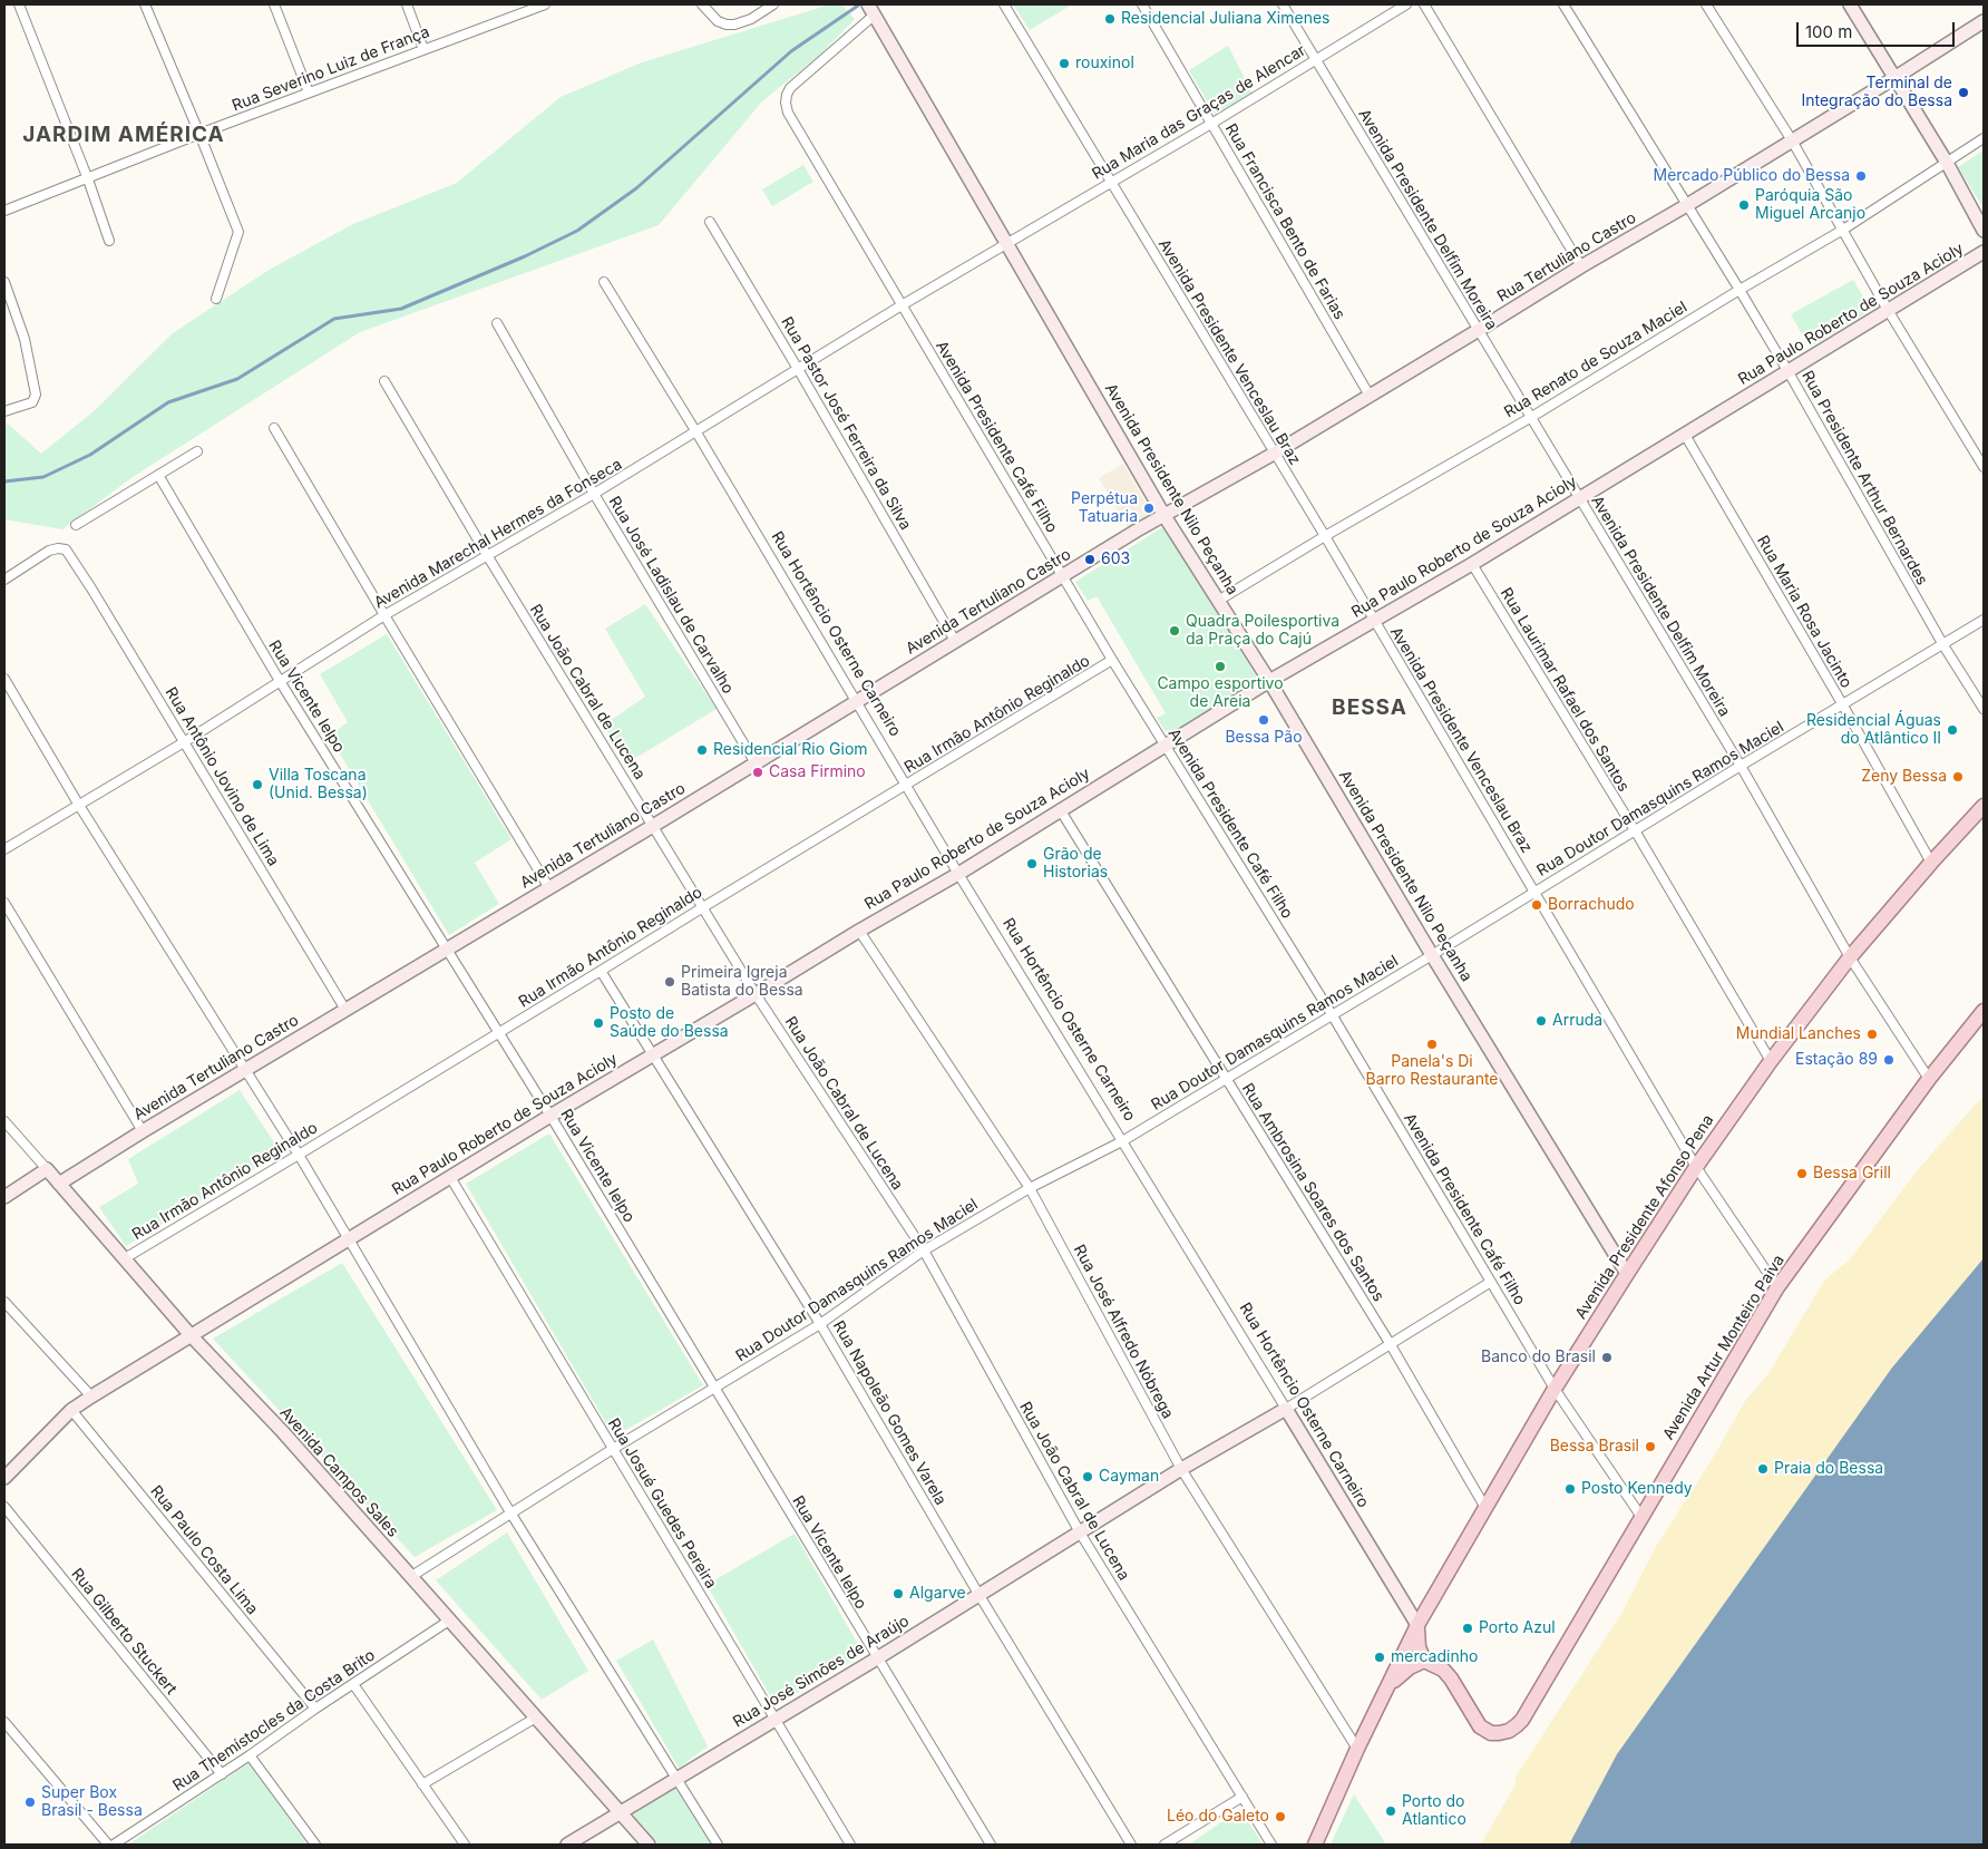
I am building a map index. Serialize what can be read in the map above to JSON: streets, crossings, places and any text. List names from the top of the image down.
{
  "streets": {
    "main road": ["Rua Hortêncio Osterne Carneiro", "Avenida Presidente Afonso Pena", "Avenida Artur Monteiro Paiva"],
    "street": [
      "Rua Severino Luiz de França",
      "Rua Maria das Graças de Alencar",
      "Avenida Presidente Delfim Moreira",
      "Rua Francisca Bento de Farias",
      "Rua Tertuliano Castro",
      "Rua Paulo Roberto de Souza Acioly",
      "Avenida Presidente Venceslau Braz",
      "Rua Renato de Souza Maciel",
      "Rua Pastor José Ferreira da Silva",
      "Avenida Presidente Café Filho",
      "Rua Presidente Arthur Bernardes",
      "Avenida Presidente Nilo Peçanha",
      "Avenida Marechal Hermes da Fonseca",
      "Rua José Ladislau de Carvalho",
      "Avenida Tertuliano Castro",
      "Rua Maria Rosa Jacinto",
      "Rua Laurimar Rafael dos Santos",
      "Rua João Cabral de Lucena",
      "Rua Vicente Ielpo",
      "Rua Irmão Antônio Reginaldo",
      "Rua Antônio Jovino de Lima",
      "Rua Doutor Damasquins Ramos Maciel",
      "Rua Ambrosina Soares dos Santos",
      "Rua José Alfredo Nóbrega",
      "Rua Napoleão Gomes Varela",
      "Avenida Campos Sales",
      "Rua Josué Guedes Pereira",
      "Rua Paulo Costa Lima",
      "Rua Gilberto Stuckert",
      "Rua José Simões de Araújo",
      "Rua Themístocles da Costa Brito"
    ]
  },
  "crossings": [
    ["Rua Maria das Graças de Alencar", "Avenida Presidente Delfim Moreira"],
    ["Rua Maria das Graças de Alencar", "Rua Francisca Bento de Farias"],
    ["Rua Maria das Graças de Alencar", "Avenida Presidente Venceslau Braz"],
    ["Rua Maria das Graças de Alencar", "Avenida Presidente Nilo Peçanha"],
    ["Rua Maria das Graças de Alencar", "Avenida Marechal Hermes da Fonseca"],
    ["Avenida Presidente Delfim Moreira", "Rua Tertuliano Castro"],
    ["Avenida Presidente Delfim Moreira", "Rua Paulo Roberto de Souza Acioly"],
    ["Avenida Presidente Delfim Moreira", "Rua Renato de Souza Maciel"],
    ["Avenida Presidente Delfim Moreira", "Rua Doutor Damasquins Ramos Maciel"],
    ["Avenida Presidente Delfim Moreira", "Avenida Presidente Afonso Pena"],
    ["Avenida Presidente Delfim Moreira", "Avenida Artur Monteiro Paiva"],
    ["Rua Francisca Bento de Farias", "Rua Tertuliano Castro"],
    ["Rua Tertuliano Castro", "Avenida Presidente Venceslau Braz"],
    ["Rua Tertuliano Castro", "Rua Presidente Arthur Bernardes"],
    ["Rua Tertuliano Castro", "Avenida Presidente Nilo Peçanha"],
    ["Rua Tertuliano Castro", "Avenida Tertuliano Castro"],
    ["Rua Paulo Roberto de Souza Acioly", "Avenida Presidente Venceslau Braz"],
    ["Rua Paulo Roberto de Souza Acioly", "Avenida Presidente Café Filho"],
    ["Rua Paulo Roberto de Souza Acioly", "Rua Presidente Arthur Bernardes"],
    ["Rua Paulo Roberto de Souza Acioly", "Avenida Presidente Nilo Peçanha"],
    ["Rua Paulo Roberto de Souza Acioly", "Rua Maria Rosa Jacinto"],
    ["Rua Paulo Roberto de Souza Acioly", "Rua Hortêncio Osterne Carneiro"],
    ["Rua Paulo Roberto de Souza Acioly", "Rua Laurimar Rafael dos Santos"],
    ["Rua Paulo Roberto de Souza Acioly", "Rua João Cabral de Lucena"],
    ["Rua Paulo Roberto de Souza Acioly", "Rua Vicente Ielpo"],
    ["Rua Paulo Roberto de Souza Acioly", "Rua Ambrosina Soares dos Santos"],
    ["Rua Paulo Roberto de Souza Acioly", "Rua José Alfredo Nóbrega"],
    ["Rua Paulo Roberto de Souza Acioly", "Rua Napoleão Gomes Varela"],
    ["Rua Paulo Roberto de Souza Acioly", "Avenida Campos Sales"],
    ["Rua Paulo Roberto de Souza Acioly", "Rua Josué Guedes Pereira"],
    ["Rua Paulo Roberto de Souza Acioly", "Rua Paulo Costa Lima"],
    ["Avenida Presidente Venceslau Braz", "Rua Renato de Souza Maciel"],
    ["Avenida Presidente Venceslau Braz", "Rua Doutor Damasquins Ramos Maciel"],
    ["Avenida Presidente Venceslau Braz", "Avenida Presidente Afonso Pena"],
    ["Avenida Presidente Venceslau Braz", "Avenida Artur Monteiro Paiva"],
    ["Rua Renato de Souza Maciel", "Rua Presidente Arthur Bernardes"],
    ["Rua Renato de Souza Maciel", "Avenida Presidente Nilo Peçanha"],
    ["Rua Pastor José Ferreira da Silva", "Avenida Marechal Hermes da Fonseca"],
    ["Rua Pastor José Ferreira da Silva", "Avenida Tertuliano Castro"],
    ["Avenida Presidente Café Filho", "Avenida Presidente Nilo Peçanha"],
    ["Avenida Presidente Café Filho", "Avenida Marechal Hermes da Fonseca"],
    ["Avenida Presidente Café Filho", "Avenida Tertuliano Castro"],
    ["Avenida Presidente Café Filho", "Rua Irmão Antônio Reginaldo"],
    ["Avenida Presidente Café Filho", "Rua Doutor Damasquins Ramos Maciel"],
    ["Avenida Presidente Café Filho", "Avenida Presidente Afonso Pena"],
    ["Avenida Presidente Café Filho", "Avenida Artur Monteiro Paiva"],
    ["Avenida Presidente Café Filho", "Rua José Simões de Araújo"],
    ["Rua Presidente Arthur Bernardes", "Rua Doutor Damasquins Ramos Maciel"],
    ["Avenida Presidente Nilo Peçanha", "Avenida Marechal Hermes da Fonseca"],
    ["Avenida Presidente Nilo Peçanha", "Avenida Tertuliano Castro"],
    ["Avenida Presidente Nilo Peçanha", "Rua Doutor Damasquins Ramos Maciel"],
    ["Avenida Presidente Nilo Peçanha", "Avenida Presidente Afonso Pena"],
    ["Avenida Marechal Hermes da Fonseca", "Rua José Ladislau de Carvalho"],
    ["Avenida Marechal Hermes da Fonseca", "Rua Hortêncio Osterne Carneiro"],
    ["Avenida Marechal Hermes da Fonseca", "Rua João Cabral de Lucena"],
    ["Avenida Marechal Hermes da Fonseca", "Rua Vicente Ielpo"],
    ["Avenida Marechal Hermes da Fonseca", "Rua Antônio Jovino de Lima"],
    ["Rua José Ladislau de Carvalho", "Avenida Tertuliano Castro"],
    ["Avenida Tertuliano Castro", "Rua Hortêncio Osterne Carneiro"],
    ["Avenida Tertuliano Castro", "Rua João Cabral de Lucena"],
    ["Avenida Tertuliano Castro", "Rua Vicente Ielpo"],
    ["Avenida Tertuliano Castro", "Rua Antônio Jovino de Lima"],
    ["Avenida Tertuliano Castro", "Avenida Campos Sales"],
    ["Rua Maria Rosa Jacinto", "Rua Doutor Damasquins Ramos Maciel"],
    ["Rua Maria Rosa Jacinto", "Avenida Presidente Afonso Pena"],
    ["Rua Hortêncio Osterne Carneiro", "Rua Irmão Antônio Reginaldo"],
    ["Rua Hortêncio Osterne Carneiro", "Rua Doutor Damasquins Ramos Maciel"],
    ["Rua Hortêncio Osterne Carneiro", "Avenida Presidente Afonso Pena"],
    ["Rua Hortêncio Osterne Carneiro", "Avenida Artur Monteiro Paiva"],
    ["Rua Hortêncio Osterne Carneiro", "Rua José Simões de Araújo"],
    ["Rua Laurimar Rafael dos Santos", "Rua Doutor Damasquins Ramos Maciel"],
    ["Rua Laurimar Rafael dos Santos", "Avenida Presidente Afonso Pena"],
    ["Rua João Cabral de Lucena", "Rua Irmão Antônio Reginaldo"],
    ["Rua João Cabral de Lucena", "Rua Doutor Damasquins Ramos Maciel"],
    ["Rua João Cabral de Lucena", "Rua José Simões de Araújo"],
    ["Rua Vicente Ielpo", "Rua Irmão Antônio Reginaldo"],
    ["Rua Vicente Ielpo", "Rua Doutor Damasquins Ramos Maciel"],
    ["Rua Vicente Ielpo", "Rua José Simões de Araújo"],
    ["Rua Irmão Antônio Reginaldo", "Rua Napoleão Gomes Varela"],
    ["Rua Irmão Antônio Reginaldo", "Avenida Campos Sales"],
    ["Rua Doutor Damasquins Ramos Maciel", "Rua Ambrosina Soares dos Santos"],
    ["Rua Doutor Damasquins Ramos Maciel", "Rua José Alfredo Nóbrega"],
    ["Rua Doutor Damasquins Ramos Maciel", "Rua Napoleão Gomes Varela"],
    ["Rua Doutor Damasquins Ramos Maciel", "Avenida Campos Sales"],
    ["Rua Doutor Damasquins Ramos Maciel", "Rua Josué Guedes Pereira"],
    ["Rua Ambrosina Soares dos Santos", "Avenida Presidente Afonso Pena"],
    ["Rua Ambrosina Soares dos Santos", "Rua José Simões de Araújo"],
    ["Avenida Presidente Afonso Pena", "Rua José Alfredo Nóbrega"],
    ["Avenida Presidente Afonso Pena", "Avenida Artur Monteiro Paiva"],
    ["Rua José Alfredo Nóbrega", "Rua José Simões de Araújo"],
    ["Rua Napoleão Gomes Varela", "Rua José Simões de Araújo"],
    ["Avenida Campos Sales", "Rua José Simões de Araújo"],
    ["Avenida Campos Sales", "Rua Themístocles da Costa Brito"],
    ["Rua Josué Guedes Pereira", "Rua José Simões de Araújo"],
    ["Rua Paulo Costa Lima", "Rua Themístocles da Costa Brito"],
    ["Rua Gilberto Stuckert", "Rua Themístocles da Costa Brito"]
  ],
  "districts": ["JARDIM AMÉRICA", "BESSA"],
  "places": [
    "Residencial Juliana Ximenes",
    "rouxinol",
    "Terminal de Integração do Bessa",
    "Mercado Público do Bessa",
    "Paróquia São Miguel Arcanjo",
    "Perpétua Tatuaria",
    "603",
    "Quadra Poilesportiva da Praça do Cajú",
    "Campo esportivo de Areia",
    "Bessa Pão",
    "Residencial Águas do Atlântico II",
    "Residencial Rio Giom",
    "Casa Firmino",
    "Zeny Bessa",
    "Villa Toscana (Unid. Bessa)",
    "Grão de Historias",
    "Borrachudo",
    "Primeira Igreja Batista do Bessa",
    "Arruda",
    "Posto de Saúde do Bessa",
    "Mundial Lanches",
    "Panela's Di Barro Restaurante",
    "Estação 89",
    "Bessa Grill",
    "Banco do Brasil",
    "Bessa Brasil",
    "Praia do Bessa",
    "Cayman",
    "Posto Kennedy",
    "Algarve",
    "Porto Azul",
    "mercadinho",
    "Super Box Brasil - Bessa",
    "Porto do Atlantico",
    "Léo do Galeto"
  ],
  "scale_bar": "100 m"
}
